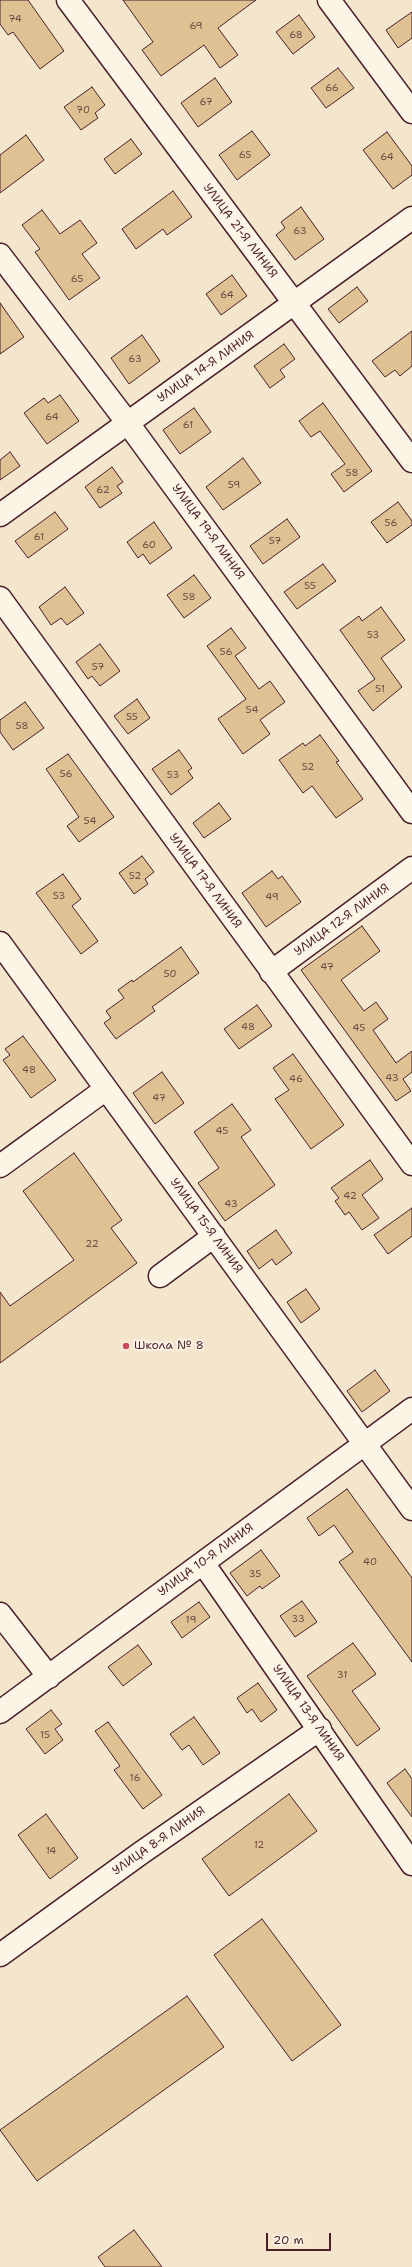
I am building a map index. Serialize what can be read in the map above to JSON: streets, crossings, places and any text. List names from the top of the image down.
{
  "streets": {
    "street": [
      "УЛИЦА 21-Я ЛИНИЯ",
      "УЛИЦА 14-Я ЛИНИЯ",
      "УЛИЦА 19-Я ЛИНИЯ",
      "УЛИЦА 17-Я ЛИНИЯ",
      "УЛИЦА 12-Я ЛИНИЯ",
      "УЛИЦА 15-Я ЛИНИЯ",
      "УЛИЦА 10-Я ЛИНИЯ",
      "УЛИЦА 13-Я ЛИНИЯ",
      "УЛИЦА 8-Я ЛИНИЯ"
    ]
  },
  "crossings": [
    ["УЛИЦА 21-Я ЛИНИЯ", "УЛИЦА 14-Я ЛИНИЯ"],
    ["УЛИЦА 14-Я ЛИНИЯ", "УЛИЦА 19-Я ЛИНИЯ"],
    ["УЛИЦА 17-Я ЛИНИЯ", "УЛИЦА 12-Я ЛИНИЯ"],
    ["УЛИЦА 15-Я ЛИНИЯ", "УЛИЦА 10-Я ЛИНИЯ"],
    ["УЛИЦА 10-Я ЛИНИЯ", "УЛИЦА 13-Я ЛИНИЯ"],
    ["УЛИЦА 13-Я ЛИНИЯ", "УЛИЦА 8-Я ЛИНИЯ"]
  ],
  "places": ["Школа № 8"],
  "house_numbers": [
    "74",
    "69",
    "68",
    "66",
    "67",
    "70",
    "65",
    "64",
    "63",
    "65",
    "64",
    "63",
    "64",
    "61",
    "58",
    "59",
    "62",
    "56",
    "61",
    "57",
    "60",
    "55",
    "58",
    "53",
    "56",
    "57",
    "51",
    "54",
    "55",
    "58",
    "52",
    "56",
    "53",
    "54",
    "52",
    "53",
    "49",
    "47",
    "50",
    "48",
    "45",
    "48",
    "43",
    "46",
    "47",
    "45",
    "42",
    "43",
    "22",
    "40",
    "35",
    "33",
    "19",
    "31",
    "15",
    "16",
    "12",
    "14"
  ],
  "scale_bar": "20 m"
}
